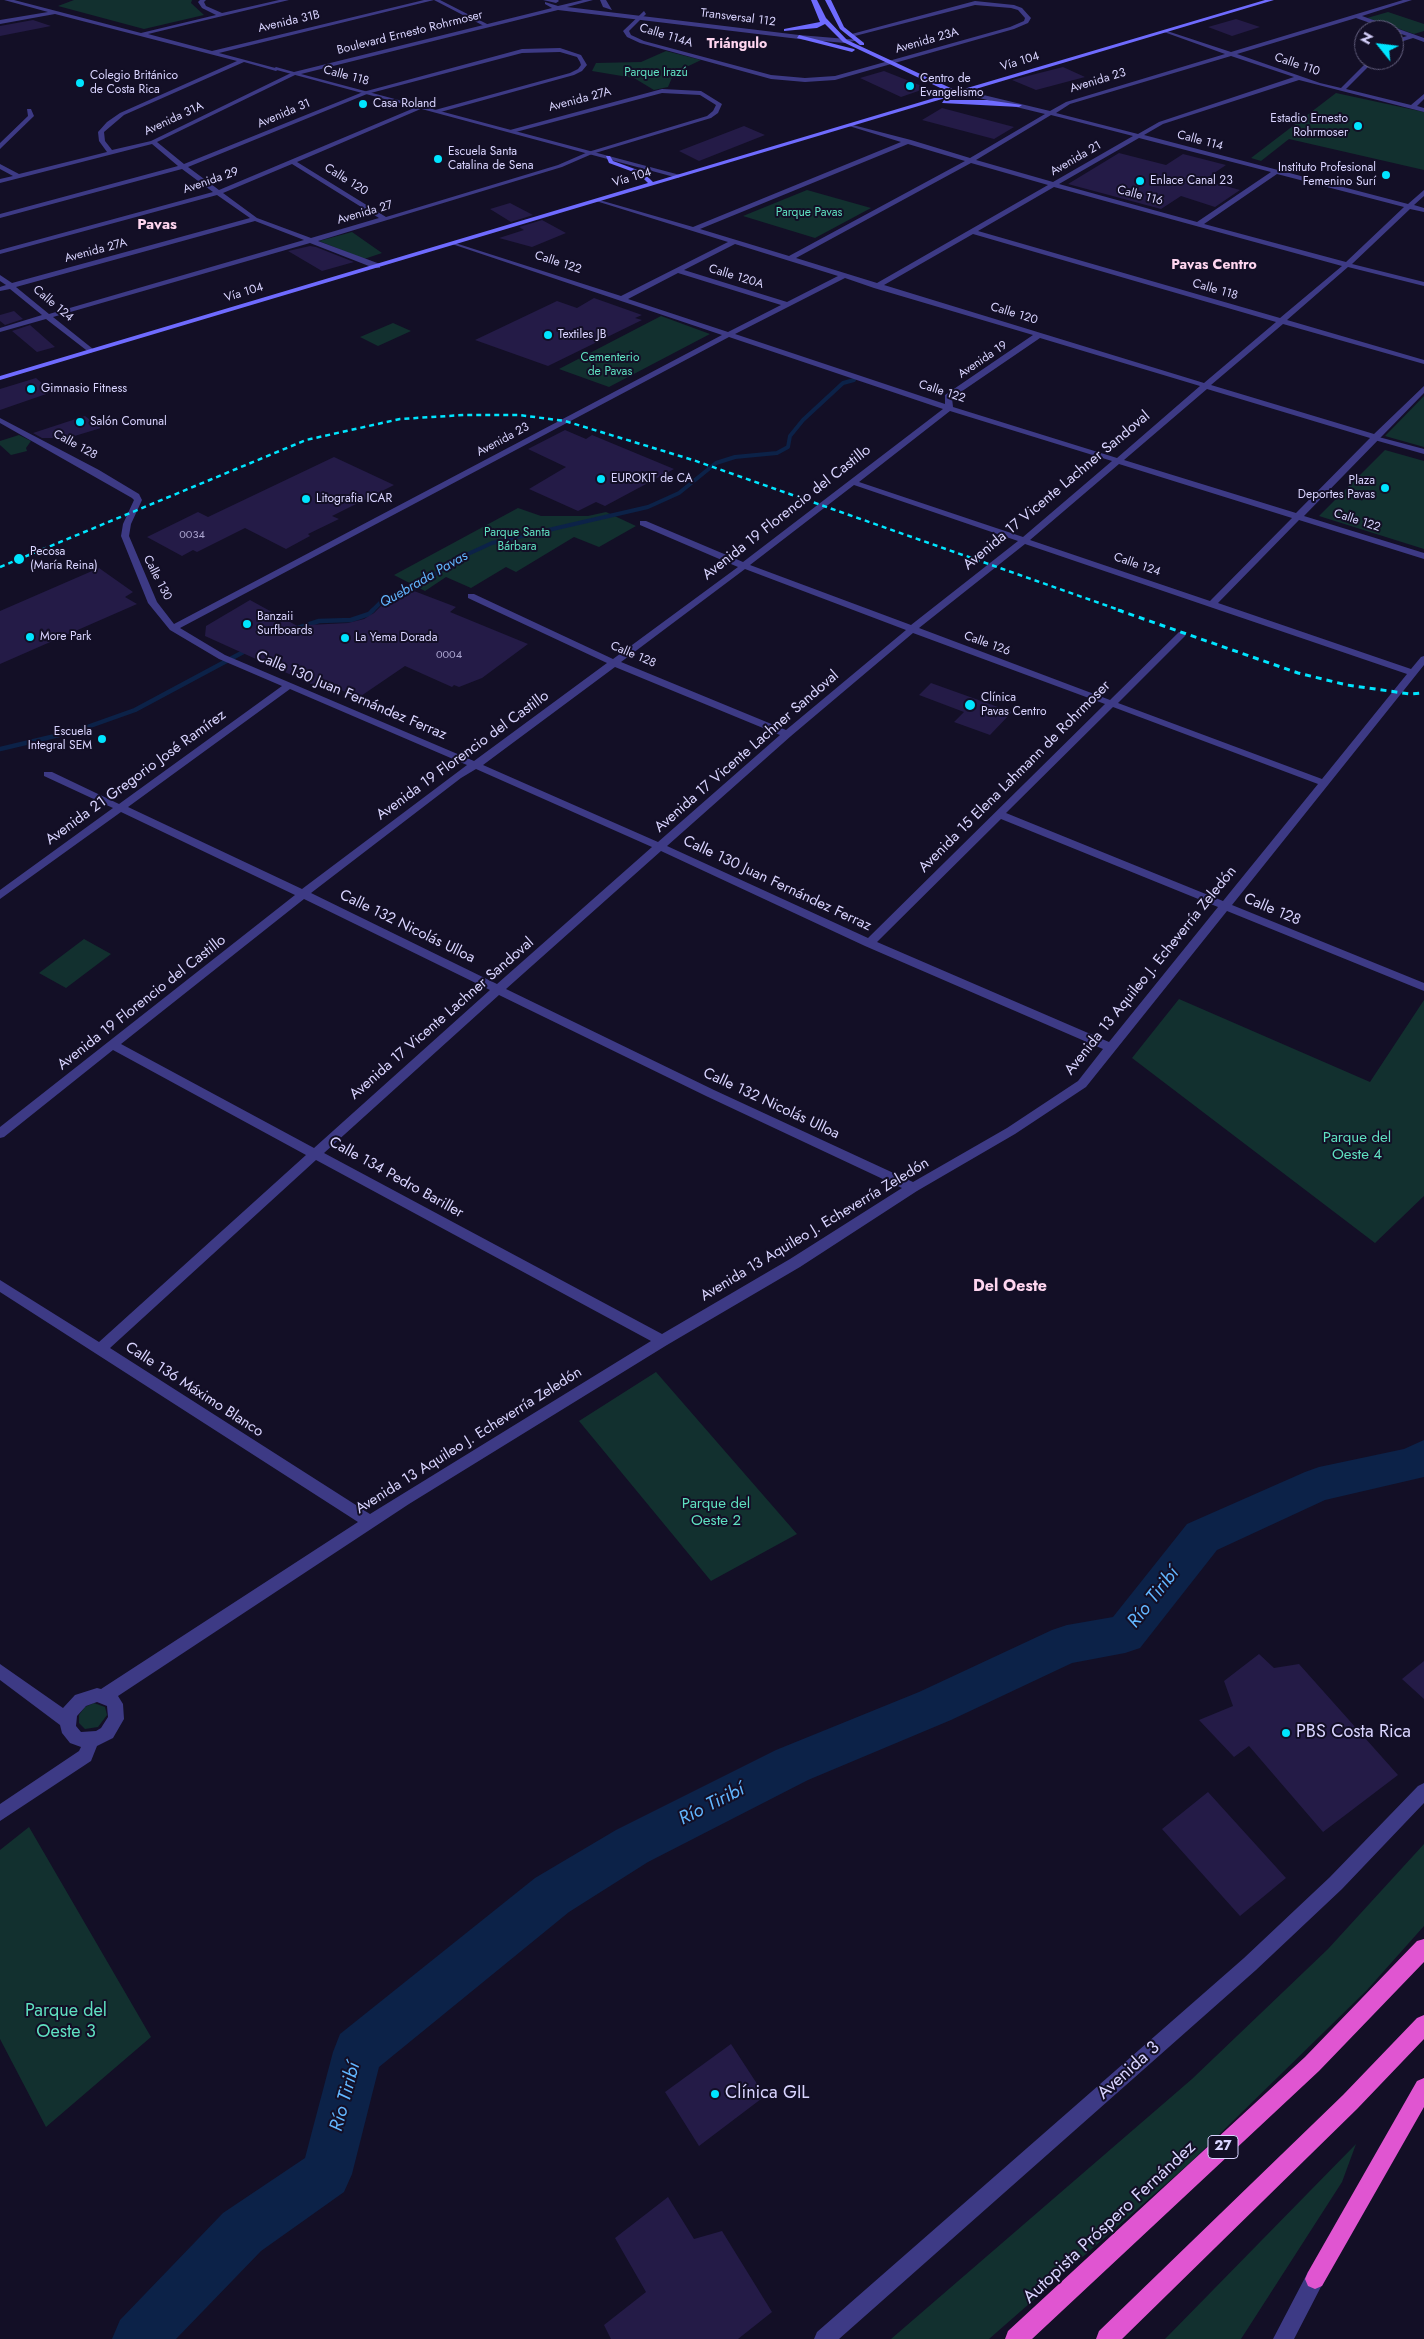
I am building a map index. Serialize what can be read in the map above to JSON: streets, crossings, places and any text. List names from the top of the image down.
{
  "streets": {
    "highway": ["27", "Autopista Próspero Fernández"],
    "main road": ["Vía 104", "Calle 114"],
    "street": [
      "Transversal 112",
      "Avenida 31B",
      "Boulevard Ernesto Rohrmoser",
      "Calle 114A",
      "Avenida 23A",
      "Calle 110",
      "Calle 118",
      "Avenida 23",
      "Avenida 27A",
      "Avenida 31",
      "Avenida 31A",
      "Avenida 21",
      "Calle 120",
      "Avenida 29",
      "Calle 116",
      "Avenida 27",
      "Calle 122",
      "Calle 120A",
      "Calle 124",
      "Avenida 19",
      "Calle 128",
      "Avenida 17 Vicente Lachner Sandoval",
      "Avenida 19 Florencio del Castillo",
      "Calle 130",
      "Calle 126",
      "Calle 130 Juan Fernández Ferraz",
      "Avenida 15 Elena Lahmann de Rohrmoser",
      "Avenida 21 Gregorio José Ramírez",
      "Calle 132 Nicolás Ulloa",
      "Avenida 13 Aquileo J. Echeverría Zeledón",
      "Calle 134 Pedro Bariller",
      "Calle 136 Máximo Blanco",
      "Avenida 3"
    ]
  },
  "crossings": [
    ["Transversal 112", "Boulevard Ernesto Rohrmoser"],
    ["Transversal 112", "Calle 114A"],
    ["Transversal 112", "Avenida 23A"],
    ["Transversal 112", "Calle 114"],
    ["Avenida 31B", "Calle 118"],
    ["Boulevard Ernesto Rohrmoser", "Calle 118"],
    ["Boulevard Ernesto Rohrmoser", "Avenida 31A"],
    ["Calle 114A", "Avenida 23A"],
    ["Avenida 23A", "Calle 114"],
    ["Vía 104", "Calle 110"],
    ["Vía 104", "Calle 118"],
    ["Vía 104", "Calle 114"],
    ["Vía 104", "Calle 120"],
    ["Vía 104", "Calle 116"],
    ["Vía 104", "Calle 122"],
    ["Vía 104", "Calle 124"],
    ["Calle 110", "Avenida 23"],
    ["Calle 110", "Avenida 21"],
    ["Calle 118", "Avenida 27A"],
    ["Calle 118", "Avenida 31"],
    ["Calle 118", "Avenida 31A"],
    ["Calle 118", "Avenida 21"],
    ["Calle 118", "Avenida 29"],
    ["Calle 118", "Avenida 27"],
    ["Calle 118", "Avenida 17 Vicente Lachner Sandoval"],
    ["Avenida 23", "Calle 114"],
    ["Avenida 23", "Calle 120"],
    ["Avenida 23", "Calle 116"],
    ["Avenida 23", "Calle 122"],
    ["Avenida 23", "Calle 120A"],
    ["Avenida 23", "Calle 130"],
    ["Avenida 27A", "Avenida 27"],
    ["Avenida 27A", "Calle 124"],
    ["Calle 114", "Avenida 21"],
    ["Calle 114", "Avenida 17 Vicente Lachner Sandoval"],
    ["Avenida 21", "Calle 120"],
    ["Avenida 21", "Calle 116"],
    ["Calle 120", "Avenida 29"],
    ["Calle 120", "Avenida 27"],
    ["Calle 120", "Avenida 19"],
    ["Calle 120", "Avenida 17 Vicente Lachner Sandoval"],
    ["Calle 116", "Avenida 17 Vicente Lachner Sandoval"],
    ["Avenida 27", "Calle 124"],
    ["Calle 122", "Avenida 19"],
    ["Calle 122", "Avenida 17 Vicente Lachner Sandoval"],
    ["Calle 122", "Avenida 19 Florencio del Castillo"],
    ["Calle 124", "Avenida 17 Vicente Lachner Sandoval"],
    ["Calle 124", "Avenida 19 Florencio del Castillo"],
    ["Calle 124", "Avenida 13 Aquileo J. Echeverría Zeledón"],
    ["Avenida 19", "Avenida 19 Florencio del Castillo"],
    ["Calle 128", "Avenida 17 Vicente Lachner Sandoval"],
    ["Calle 128", "Avenida 19 Florencio del Castillo"],
    ["Calle 128", "Calle 130"],
    ["Calle 128", "Avenida 15 Elena Lahmann de Rohrmoser"],
    ["Calle 128", "Avenida 13 Aquileo J. Echeverría Zeledón"],
    ["Avenida 17 Vicente Lachner Sandoval", "Calle 126"],
    ["Avenida 17 Vicente Lachner Sandoval", "Calle 130 Juan Fernández Ferraz"],
    ["Avenida 17 Vicente Lachner Sandoval", "Calle 132 Nicolás Ulloa"],
    ["Avenida 17 Vicente Lachner Sandoval", "Calle 134 Pedro Bariller"],
    ["Avenida 17 Vicente Lachner Sandoval", "Calle 136 Máximo Blanco"],
    ["Avenida 19 Florencio del Castillo", "Calle 126"],
    ["Avenida 19 Florencio del Castillo", "Calle 130 Juan Fernández Ferraz"],
    ["Avenida 19 Florencio del Castillo", "Calle 132 Nicolás Ulloa"],
    ["Avenida 19 Florencio del Castillo", "Calle 134 Pedro Bariller"],
    ["Calle 130", "Calle 130 Juan Fernández Ferraz"],
    ["Calle 126", "Avenida 15 Elena Lahmann de Rohrmoser"],
    ["Calle 126", "Avenida 13 Aquileo J. Echeverría Zeledón"],
    ["Calle 130 Juan Fernández Ferraz", "Avenida 15 Elena Lahmann de Rohrmoser"],
    ["Calle 130 Juan Fernández Ferraz", "Avenida 21 Gregorio José Ramírez"],
    ["Calle 130 Juan Fernández Ferraz", "Avenida 13 Aquileo J. Echeverría Zeledón"],
    ["Avenida 21 Gregorio José Ramírez", "Calle 132 Nicolás Ulloa"],
    ["Calle 132 Nicolás Ulloa", "Avenida 13 Aquileo J. Echeverría Zeledón"],
    ["Avenida 13 Aquileo J. Echeverría Zeledón", "Calle 134 Pedro Bariller"],
    ["Avenida 13 Aquileo J. Echeverría Zeledón", "Calle 136 Máximo Blanco"]
  ],
  "districts": [
    "Triángulo",
    "Pavas",
    "Pavas Centro",
    "Del Oeste"
  ],
  "water": ["Quebrada Pavas", "Río Tiribí"],
  "parks": [
    "Parque Irazú",
    "Parque Pavas",
    "Cementerio de Pavas",
    "Parque Santa Bárbara",
    "Parque del Oeste 4",
    "Parque del Oeste 2",
    "Parque del Oeste 3"
  ],
  "places": [
    "Colegio Británico de Costa Rica",
    "Centro de Evangelismo",
    "Casa Roland",
    "Estadio Ernesto Rohrmoser",
    "Escuela Santa Catalina de Sena",
    "Instituto Profesional Femenino Surí",
    "Enlace Canal 23",
    "Textiles JB",
    "Gimnasio Fitness",
    "Salón Comunal",
    "EUROKIT de CA",
    "Plaza Deportes Pavas",
    "Litografia ICAR",
    "Pecosa (María Reina)",
    "Banzaii Surfboards",
    "More Park",
    "La Yema Dorada",
    "Clínica Pavas Centro",
    "Escuela Integral SEM",
    "PBS Costa Rica",
    "Clínica GIL"
  ],
  "house_numbers": ["0034", "0004"],
  "north": "top left"
}
